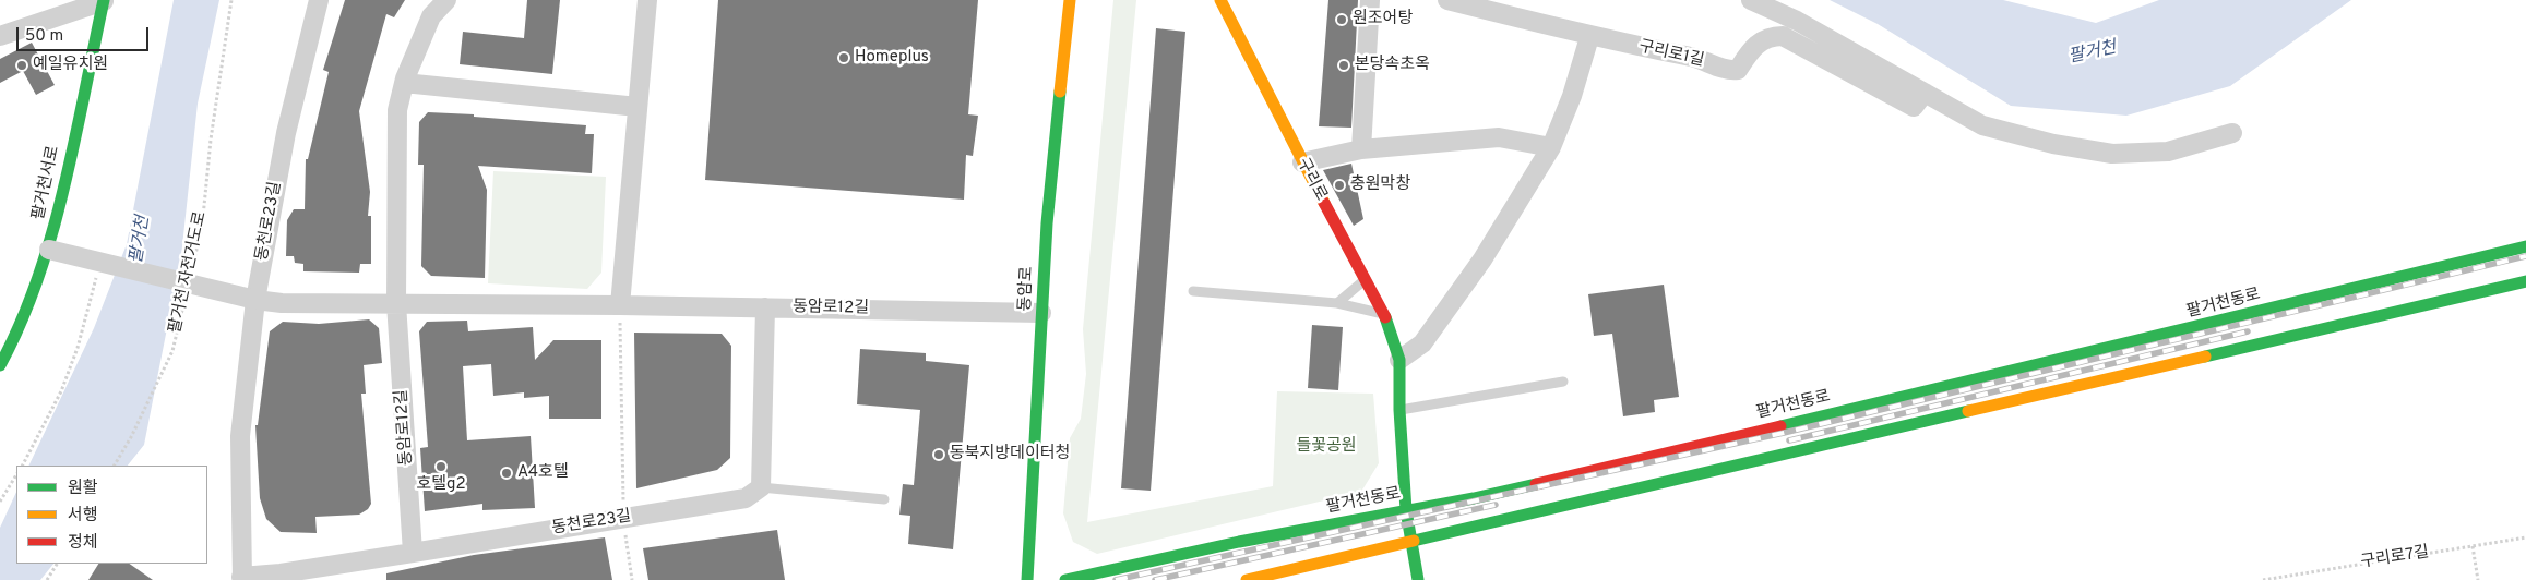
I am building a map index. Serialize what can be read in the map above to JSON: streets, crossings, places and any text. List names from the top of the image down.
{
  "streets": {
    "street": [
      "구리로1길",
      "구리로",
      "팔거천서로",
      "동천로23길",
      "동암로",
      "팔거천동로",
      "동암로12길"
    ],
    "path": ["팔거천 자전거도로", "구리로7길"]
  },
  "crossings": [
    ["구리로", "팔거천동로"],
    ["팔거천서로", "동암로12길"],
    ["동천로23길", "동암로12길"],
    ["동암로", "동암로12길"]
  ],
  "water": ["팔거천"],
  "parks": ["들꽃공원"],
  "places": [
    "원조어탕",
    "Homeplus",
    "예일유치원",
    "본당속초옥",
    "충원막창",
    "동북지방데이터청",
    "호텔g2",
    "A4호텔"
  ],
  "legend": ["원활", "서행", "정체"],
  "scale_bar": "50 m"
}
